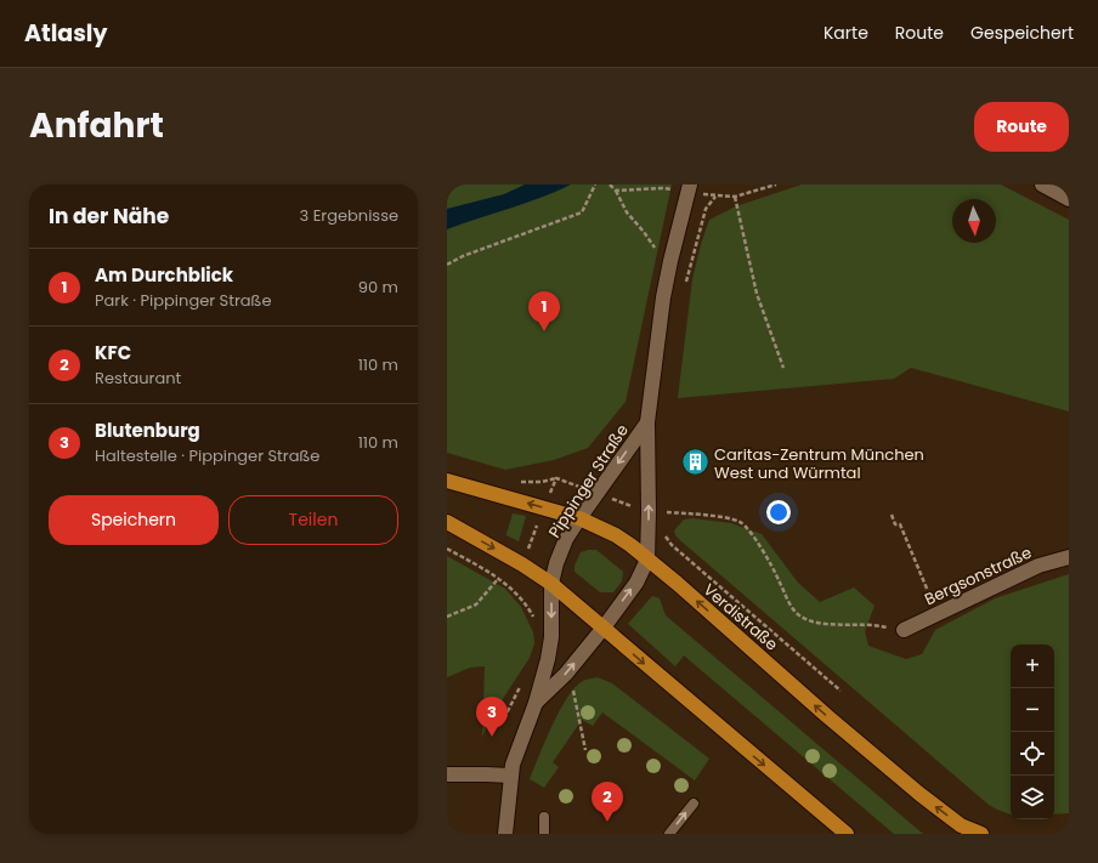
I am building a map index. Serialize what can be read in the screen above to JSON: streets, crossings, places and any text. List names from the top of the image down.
{
  "streets": {
    "main road": ["Pippinger Straße", "Bergsonstraße", "Verdistraße"]
  },
  "crossings": [
    ["Pippinger Straße", "Verdistraße"]
  ],
  "places": {
    "building": ["Caritas-Zentrum München West und Würmtal"]
  },
  "north": "bottom",
  "page": {
    "header": "Atlasly",
    "nav": ["Karte", "Route", "Gespeichert"],
    "title": "Anfahrt",
    "buttons": [
      "Route",
      ["Speichern", "Teilen"]
    ],
    "heading": ["In der Nähe", "3 Ergebnisse"],
    "list": [
      {
        "mark": "1",
        "name": "Am Durchblick",
        "note": "Park · Pippinger Straße",
        "value": "90 m"
      },
      {
        "mark": "2",
        "name": "KFC",
        "note": "Restaurant",
        "value": "110 m"
      },
      {
        "mark": "3",
        "name": "Blutenburg",
        "note": "Haltestelle · Pippinger Straße",
        "value": "110 m"
      }
    ],
    "pins": ["1", "3", "2"],
    "map_buttons": ["+", "−"]
  }
}
